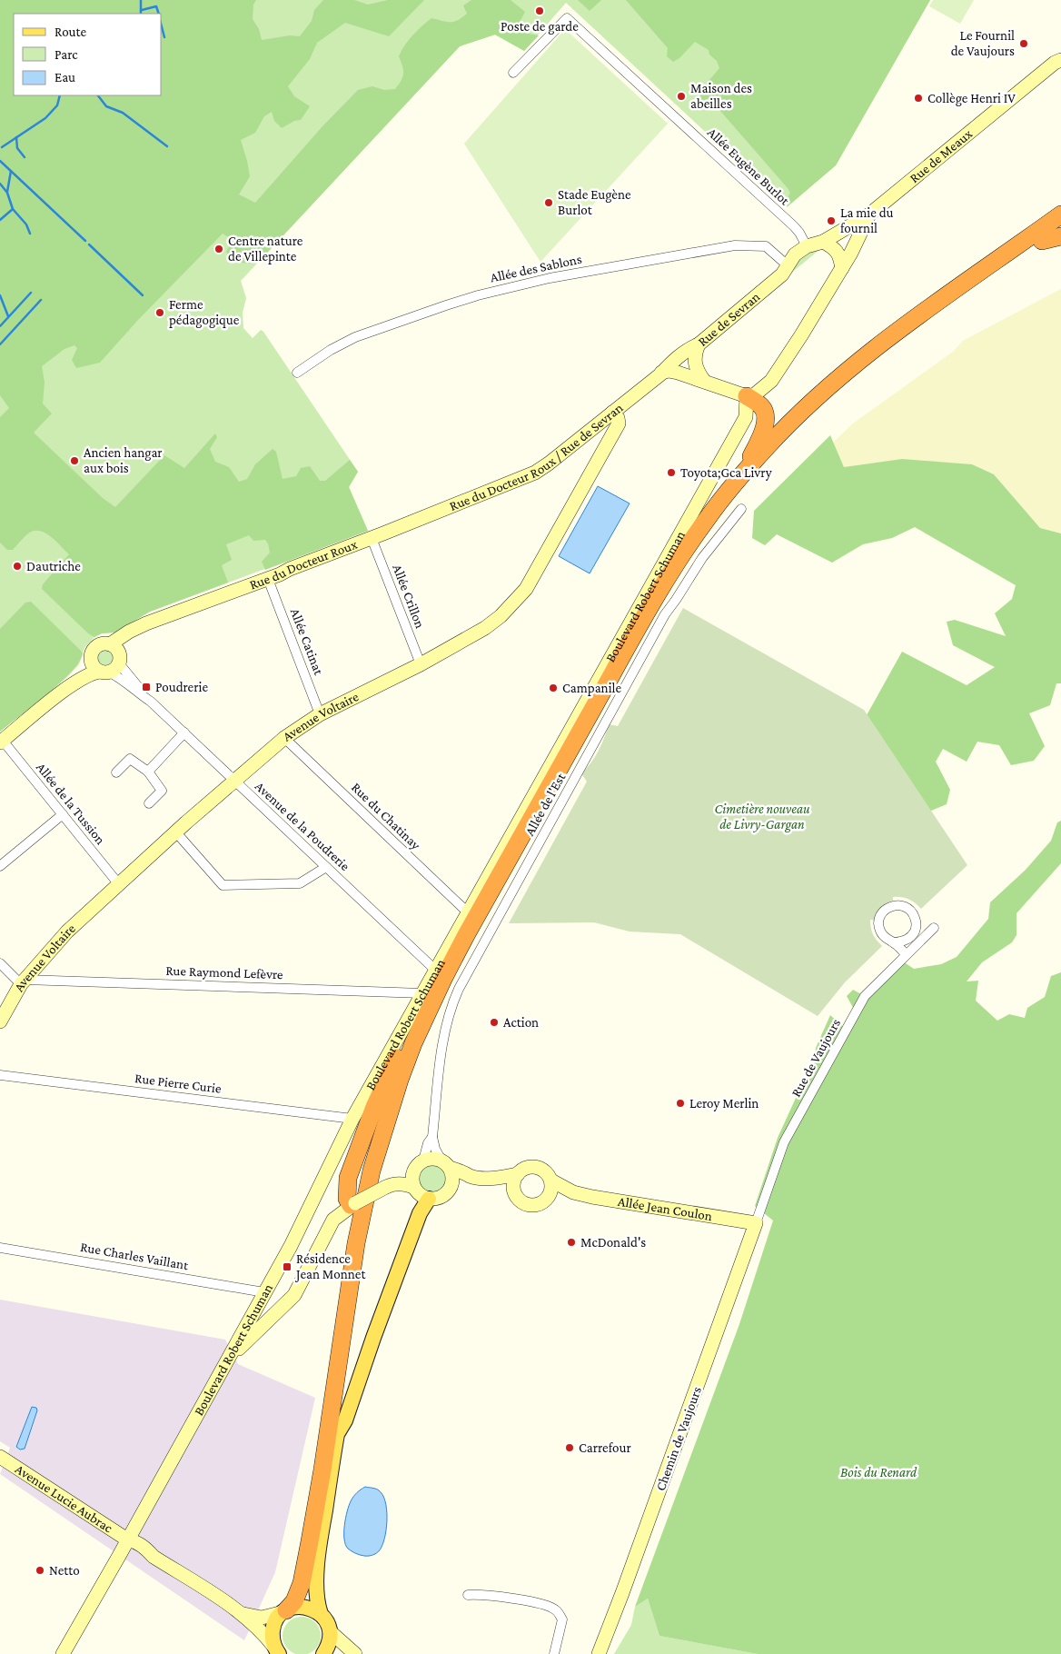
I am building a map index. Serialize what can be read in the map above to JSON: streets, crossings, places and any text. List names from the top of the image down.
{
  "streets": {
    "street": [
      "Rue de Meaux",
      "Allée Eugène Burlot",
      "Allée des Sablons",
      "Rue de Sevran",
      "Rue du Docteur Roux / Rue de Sevran",
      "Rue du Docteur Roux",
      "Allée Crillon",
      "Boulevard Robert Schuman",
      "Allée Catinat",
      "Avenue Voltaire",
      "Allée de la Tussion",
      "Allée de l'Est",
      "Rue du Chatinay",
      "Avenue de la Poudrerie",
      "Rue Raymond Lefèvre",
      "Rue de Vaujours",
      "Rue Pierre Curie",
      "Allée Jean Coulon",
      "Rue Charles Vaillant",
      "Chemin de Vaujours",
      "Avenue Lucie Aubrac"
    ]
  },
  "crossings": [
    ["Rue de Meaux", "Rue de Sevran"],
    ["Allée Eugène Burlot", "Rue de Sevran"],
    ["Allée des Sablons", "Rue de Sevran"],
    ["Rue de Sevran", "Rue du Docteur Roux / Rue de Sevran"],
    ["Rue du Docteur Roux / Rue de Sevran", "Rue du Docteur Roux"],
    ["Rue du Docteur Roux / Rue de Sevran", "Avenue Voltaire"],
    ["Rue du Docteur Roux", "Allée Crillon"],
    ["Rue du Docteur Roux", "Allée Catinat"],
    ["Rue du Docteur Roux", "Allée de la Tussion"],
    ["Rue du Docteur Roux", "Avenue de la Poudrerie"],
    ["Allée Crillon", "Avenue Voltaire"],
    ["Boulevard Robert Schuman", "Rue du Chatinay"],
    ["Boulevard Robert Schuman", "Avenue de la Poudrerie"],
    ["Boulevard Robert Schuman", "Rue Raymond Lefèvre"],
    ["Boulevard Robert Schuman", "Rue Pierre Curie"],
    ["Boulevard Robert Schuman", "Rue Charles Vaillant"],
    ["Boulevard Robert Schuman", "Avenue Lucie Aubrac"],
    ["Allée Catinat", "Avenue Voltaire"],
    ["Avenue Voltaire", "Allée de la Tussion"],
    ["Avenue Voltaire", "Rue du Chatinay"],
    ["Avenue Voltaire", "Avenue de la Poudrerie"],
    ["Avenue Voltaire", "Rue Raymond Lefèvre"],
    ["Rue de Vaujours", "Allée Jean Coulon"],
    ["Rue de Vaujours", "Chemin de Vaujours"],
    ["Allée Jean Coulon", "Chemin de Vaujours"]
  ],
  "parks": ["Cimetière nouveau de Livry-Gargan", "Bois du Renard"],
  "places": {
    "other": [
      "Poste de garde",
      "Le Fournil de Vaujours",
      "Maison des abeilles",
      "Collège Henri IV",
      "Stade Eugène Burlot",
      "La mie du fournil",
      "Centre nature de Villepinte",
      "Ferme pédagogique",
      "Ancien hangar aux bois",
      "Toyota;Gca Livry",
      "Dautriche",
      "Campanile",
      "Action",
      "Leroy Merlin",
      "McDonald's",
      "Carrefour",
      "Netto"
    ],
    "transit": ["Poudrerie", "Résidence Jean Monnet"]
  },
  "legend": ["Route", "Parc", "Eau"]
}
